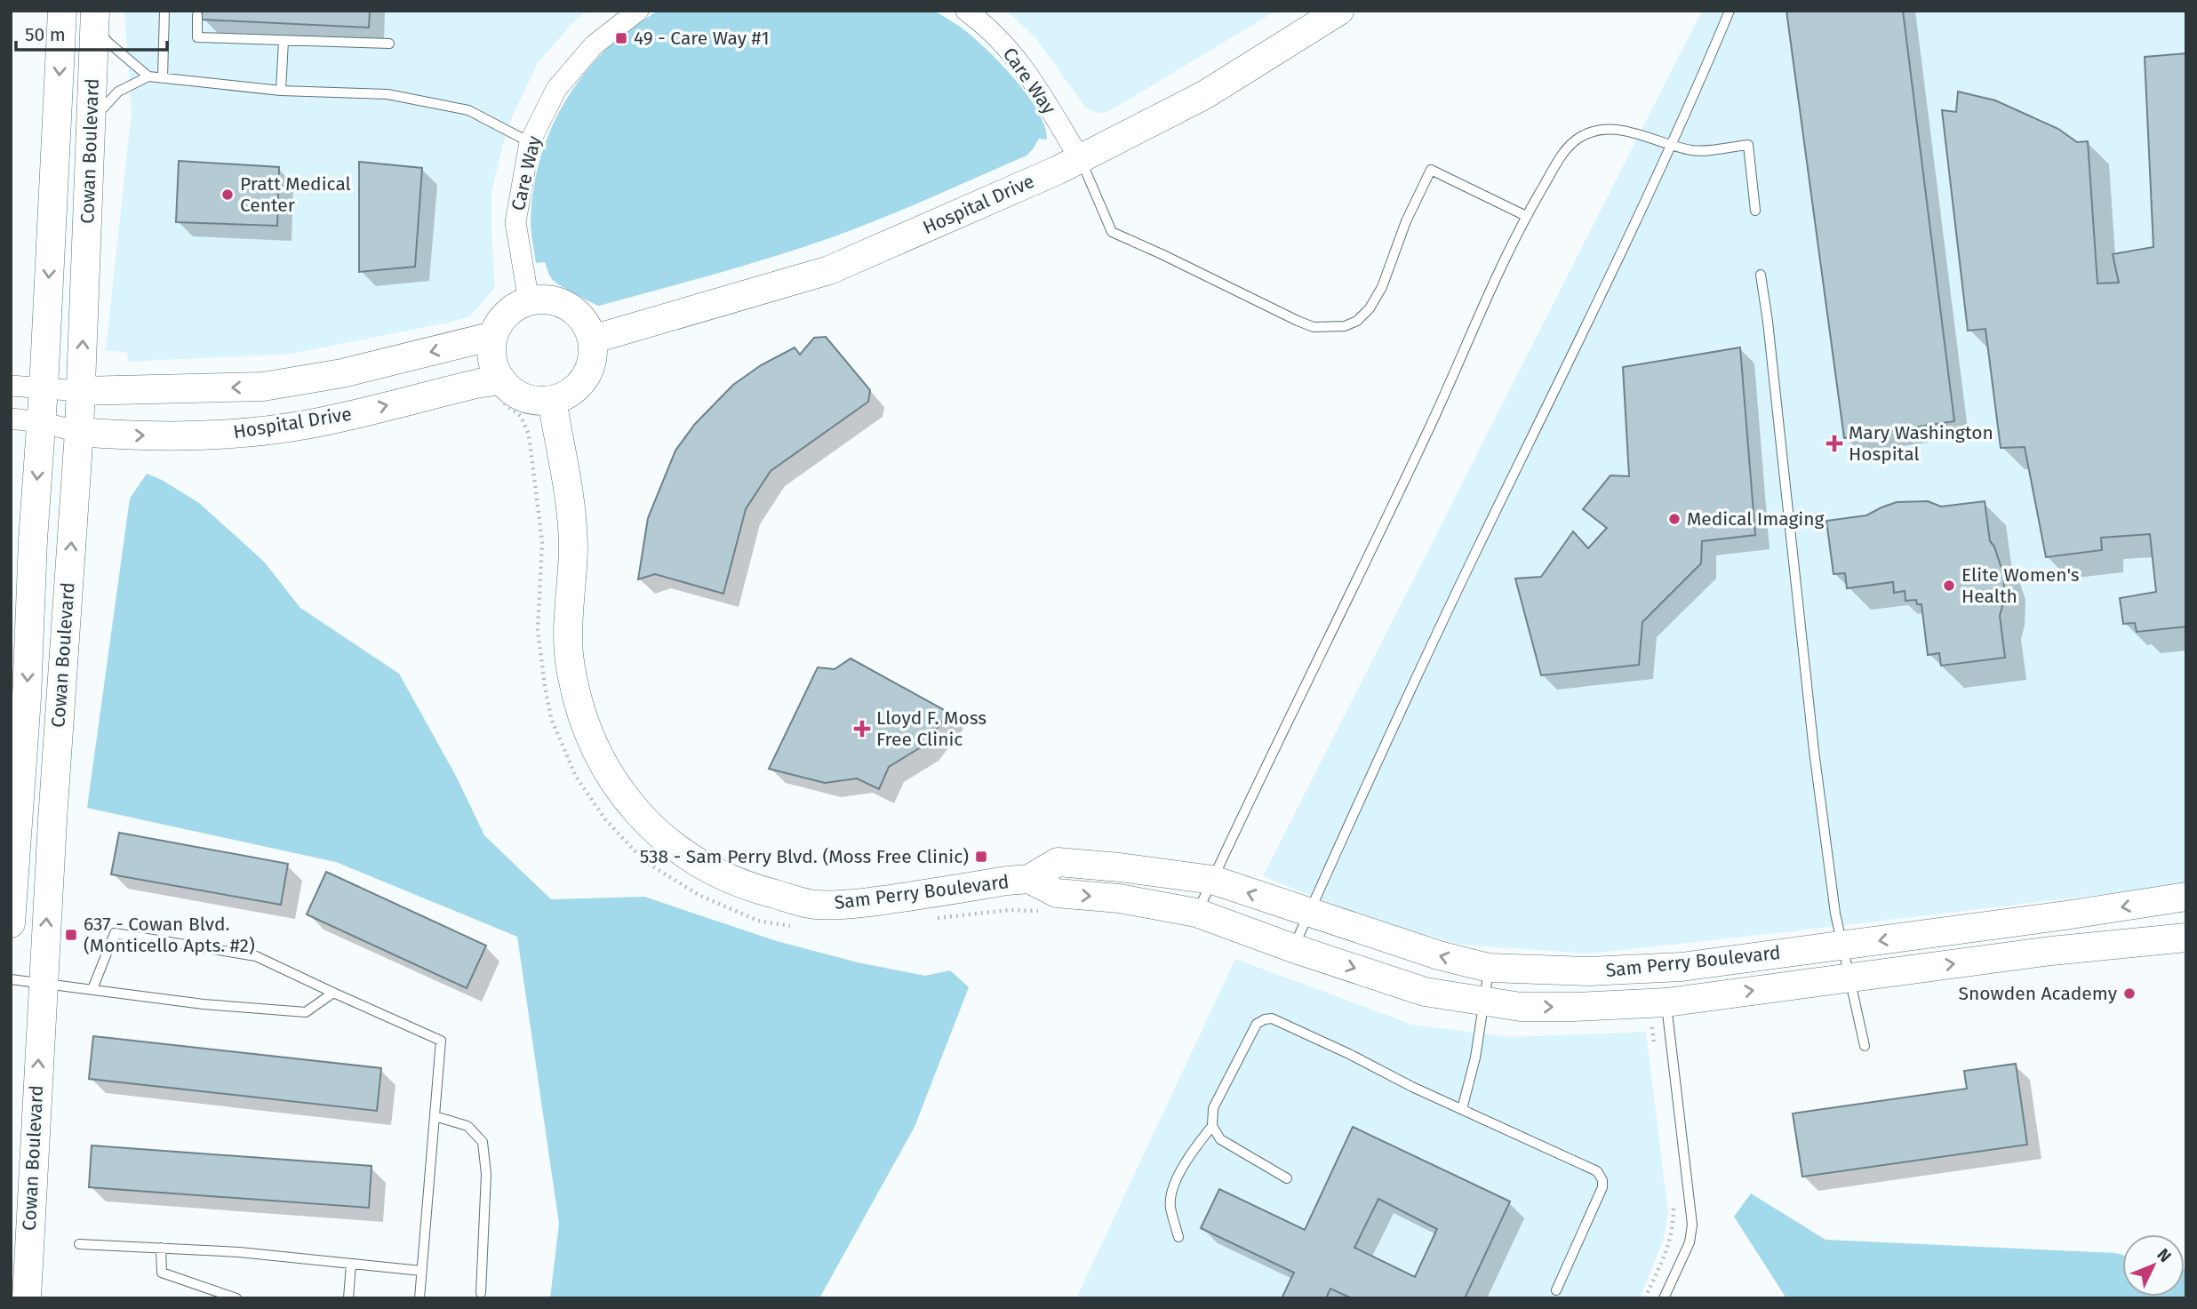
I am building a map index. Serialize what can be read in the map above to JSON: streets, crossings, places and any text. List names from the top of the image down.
{
  "streets": {
    "street": [
      "Care Way",
      "Cowan Boulevard",
      "Hospital Drive",
      "Sam Perry Boulevard"
    ]
  },
  "crossings": [
    ["Care Way", "Hospital Drive"],
    ["Care Way", "Sam Perry Boulevard"],
    ["Cowan Boulevard", "Hospital Drive"],
    ["Hospital Drive", "Sam Perry Boulevard"]
  ],
  "places": {
    "transit": ["49 - Care Way #1", "538 - Sam Perry Blvd. (Moss Free Clinic)", "637 - Cowan Blvd. (Monticello Apts. #2)"],
    "other": [
      "Pratt Medical Center",
      "Medical Imaging",
      "Elite Women's Health",
      "Snowden Academy"
    ],
    "health": ["Mary Washington Hospital", "Lloyd F. Moss Free Clinic"]
  },
  "scale_bar": "50 m",
  "north": "top right"
}
